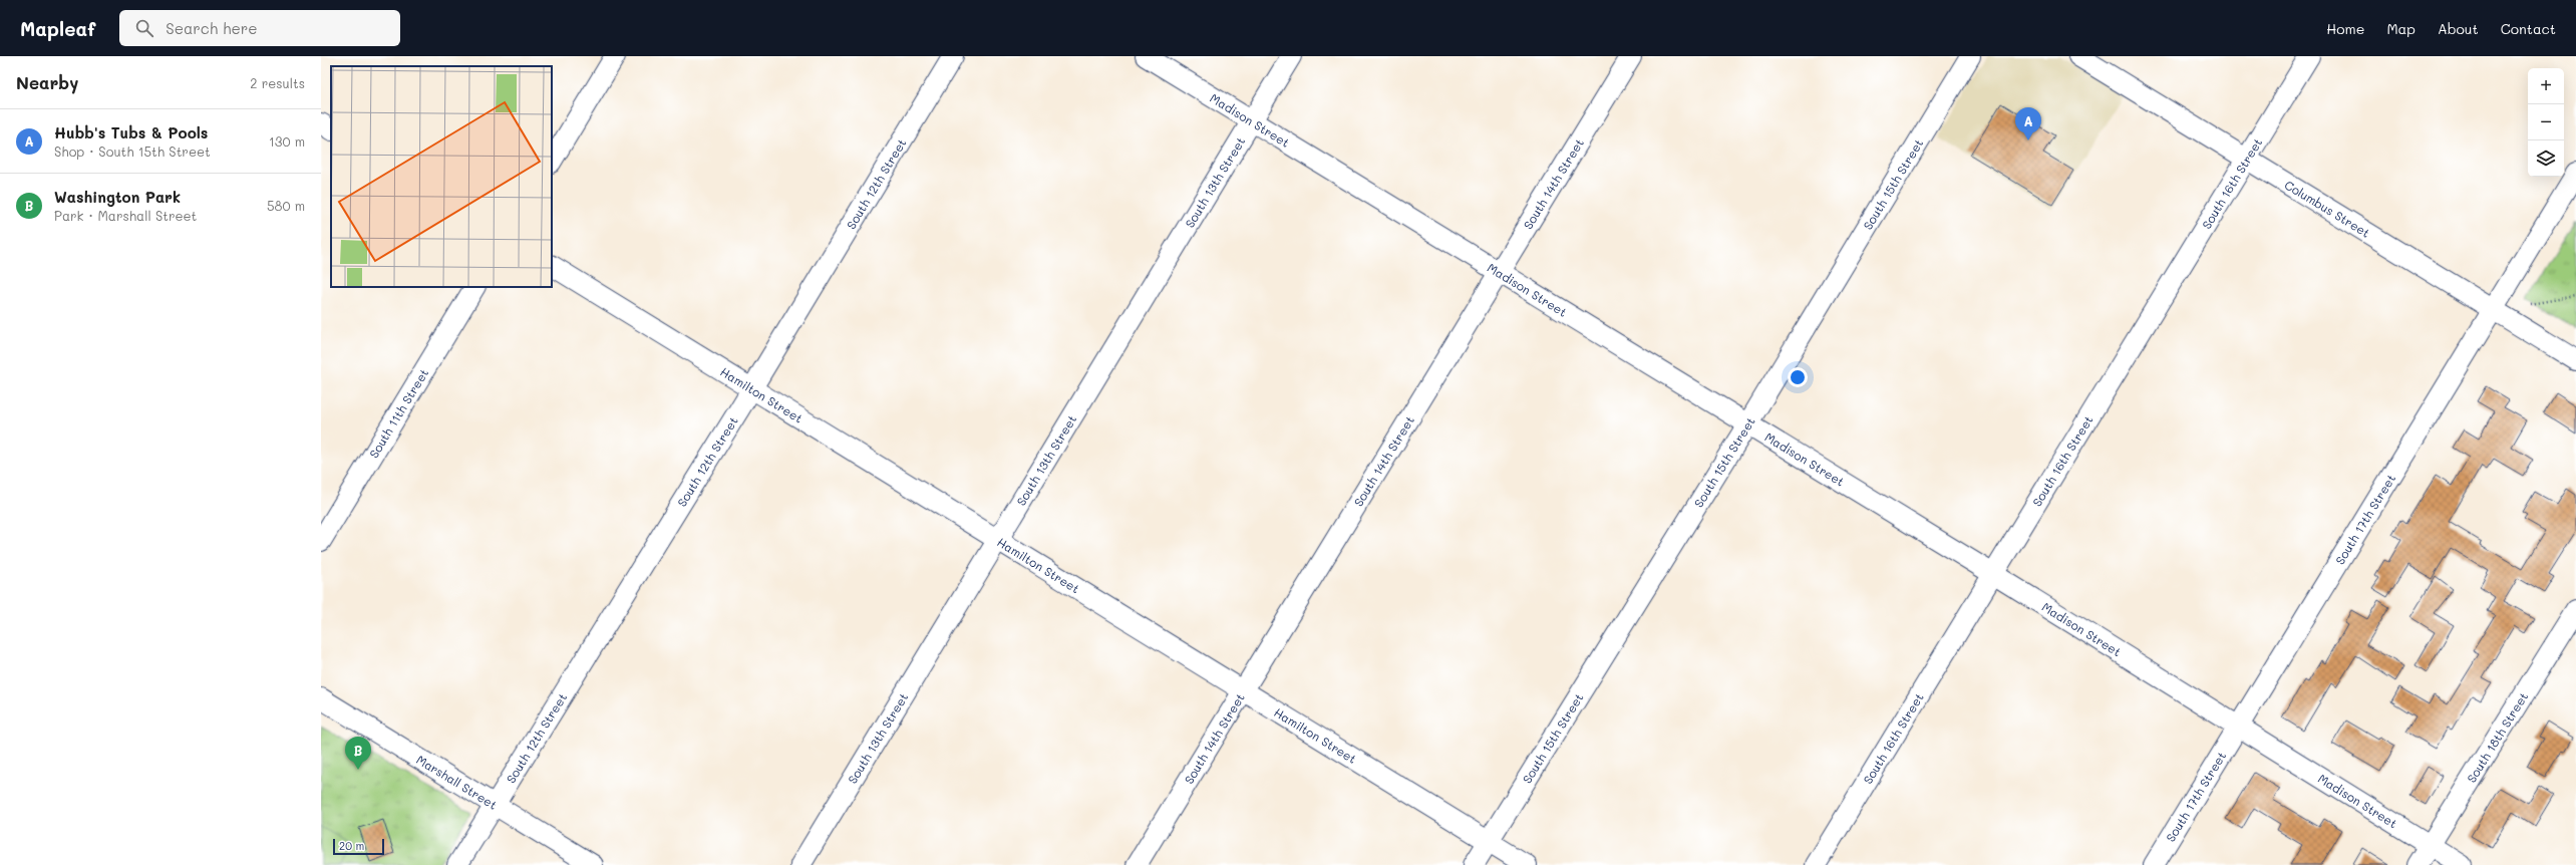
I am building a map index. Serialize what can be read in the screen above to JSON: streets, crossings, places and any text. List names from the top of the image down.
{
  "streets": {
    "street": [
      "Madison Street",
      "South 13th Street",
      "South 14th Street",
      "South 12th Street",
      "South 15th Street",
      "South 16th Street",
      "Columbus Street",
      "Hamilton Street",
      "South 11th Street",
      "South 17th Street",
      "South 18th Street",
      "Marshall Street"
    ]
  },
  "crossings": [
    ["Madison Street", "South 13th Street"],
    ["Madison Street", "South 14th Street"],
    ["Madison Street", "South 15th Street"],
    ["Madison Street", "South 16th Street"],
    ["Madison Street", "South 17th Street"],
    ["Madison Street", "South 18th Street"],
    ["South 13th Street", "Hamilton Street"],
    ["South 14th Street", "Hamilton Street"],
    ["South 12th Street", "Hamilton Street"],
    ["South 12th Street", "Marshall Street"],
    ["South 15th Street", "Hamilton Street"],
    ["South 16th Street", "Columbus Street"],
    ["Columbus Street", "South 17th Street"]
  ],
  "scale_bar": "20 m",
  "page": {
    "header": "Mapleaf",
    "search": "Search here",
    "nav": [
      "Home",
      "Map",
      "About",
      "Contact"
    ],
    "heading": ["Nearby", "2 results"],
    "map_buttons": ["+", "−"],
    "pins": ["A", "B"],
    "list": [
      {
        "mark": "A",
        "name": "Hubb's Tubs & Pools",
        "note": "Shop · South 15th Street",
        "value": "130 m"
      },
      {
        "mark": "B",
        "name": "Washington Park",
        "note": "Park · Marshall Street",
        "value": "580 m"
      }
    ],
    "scale": "20 m"
  }
}
